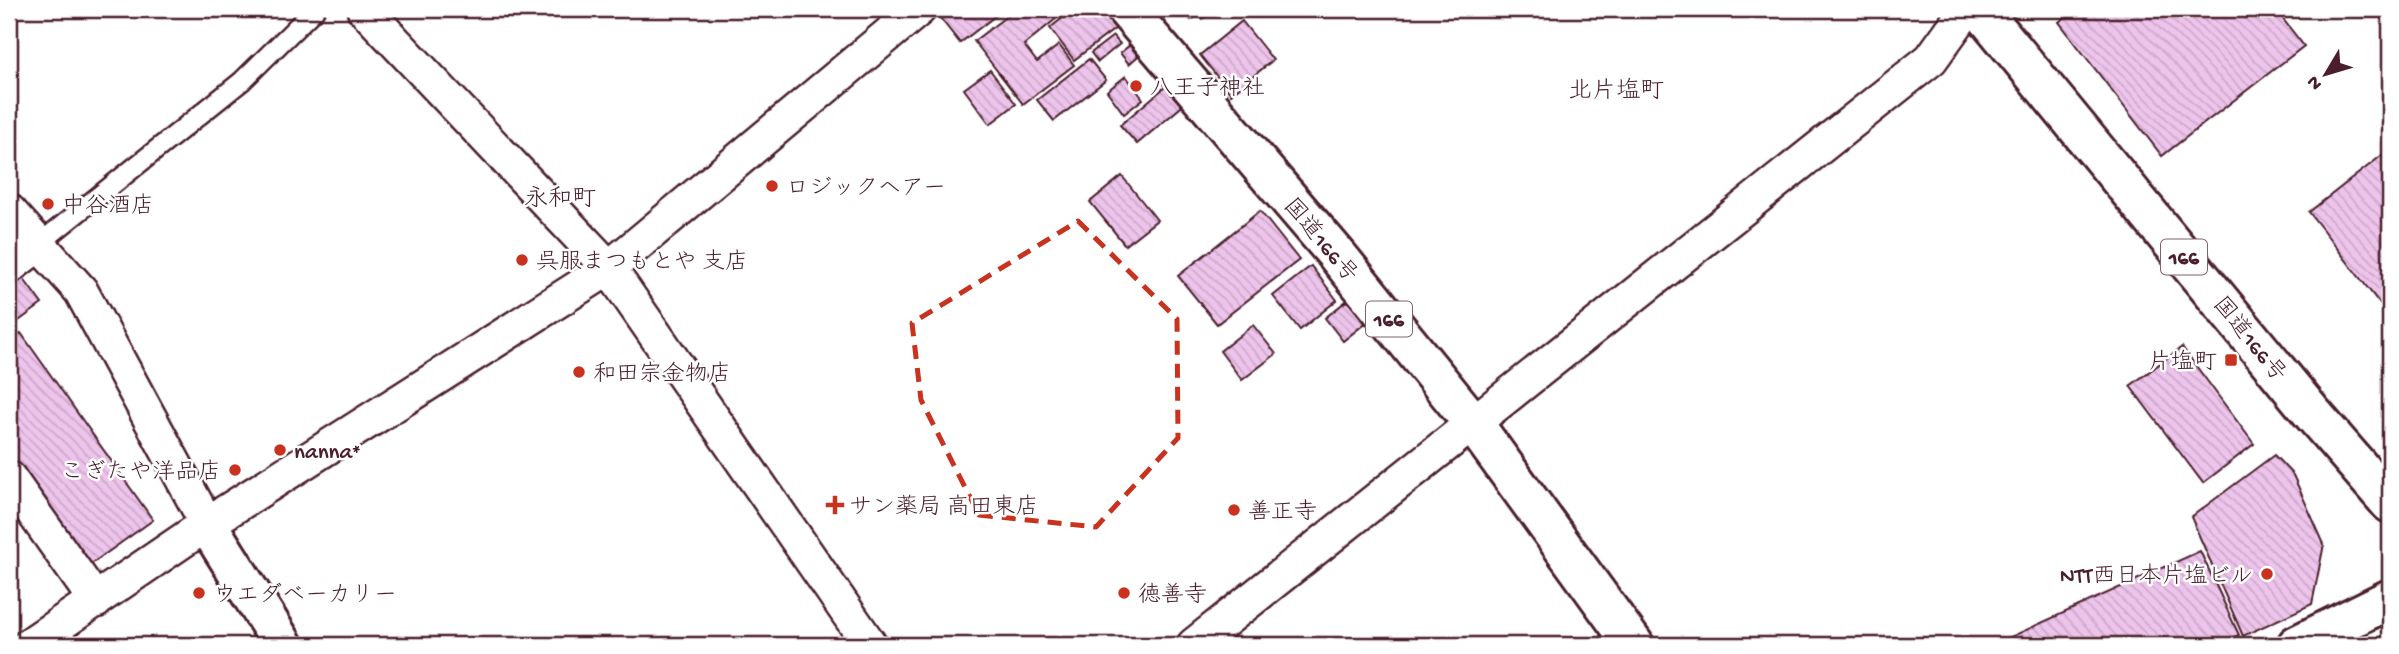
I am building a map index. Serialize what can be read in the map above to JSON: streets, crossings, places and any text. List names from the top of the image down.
{
  "streets": {
    "main road": ["国道166号", "166"]
  },
  "districts": ["北片塩町", "永和町"],
  "places": {
    "other": [
      "八王子神社",
      "ロジックヘアー",
      "中谷酒店",
      "呉服まつもとや 支店",
      "和田宗金物店",
      "nanna*",
      "こぎたや洋品店",
      "善正寺",
      "NTT西日本片塩ビル",
      "ウエダベーカリー",
      "徳善寺"
    ],
    "transit": ["片塩町"],
    "health": ["サン薬局 高田東店"]
  },
  "north": "bottom left"
}
